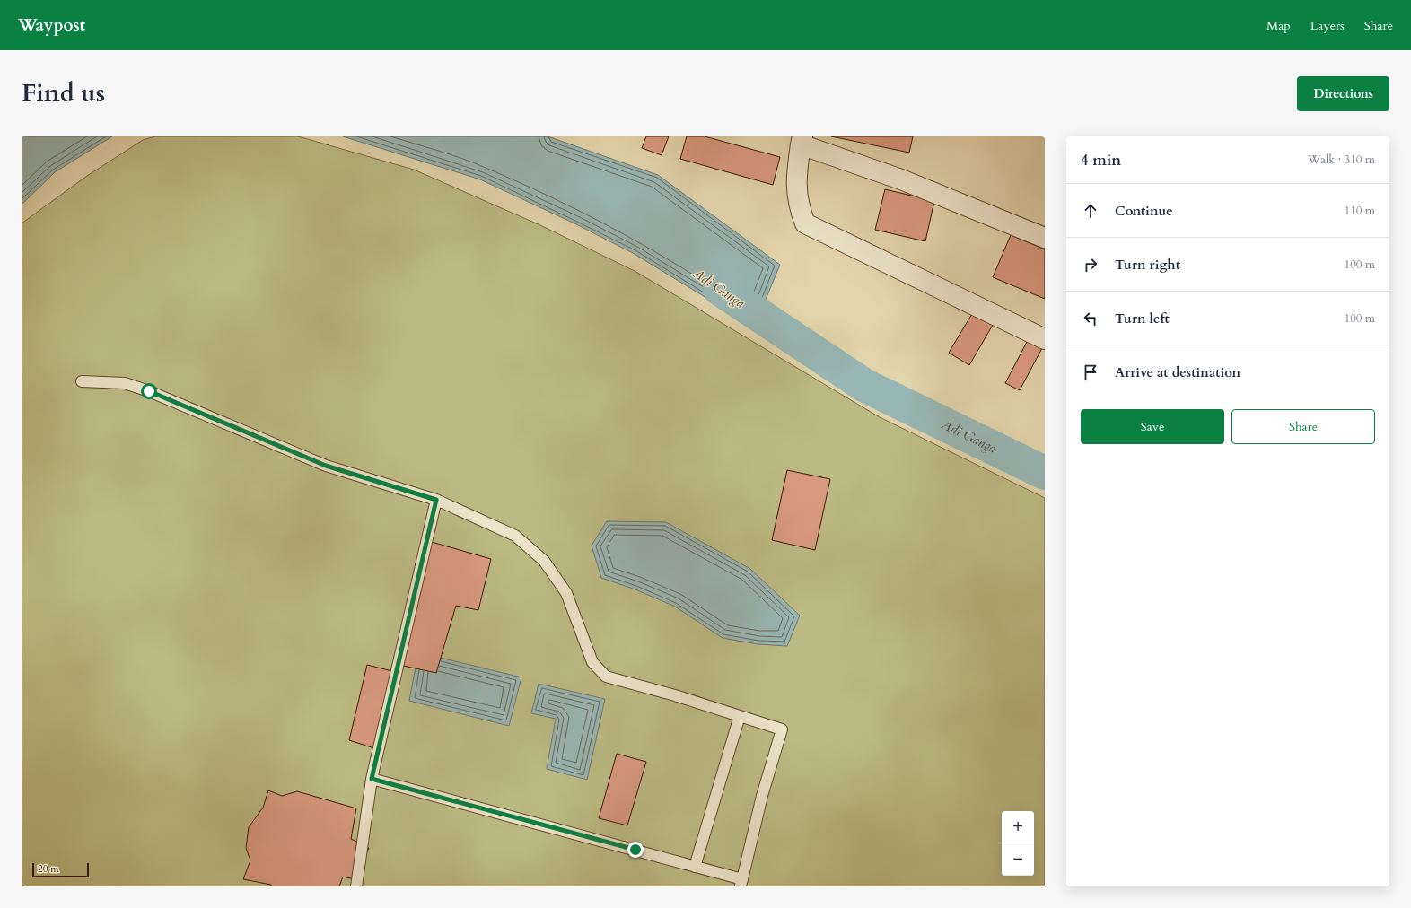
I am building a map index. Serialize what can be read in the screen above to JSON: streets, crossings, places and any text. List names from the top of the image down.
{
  "water": ["Adi Ganga"],
  "scale_bar": "20 m",
  "page": {
    "header": "Waypost",
    "nav": ["Map", "Layers", "Share"],
    "title": "Find us",
    "buttons": [
      "Directions",
      ["Save", "Share"]
    ],
    "heading": ["4 min", "Walk · 310 m"],
    "list": [
      ["Continue", "110 m"],
      ["Turn right", "100 m"],
      ["Turn left", "100 m"],
      "Arrive at destination"
    ],
    "map_buttons": ["+", "−"],
    "scale": "20 m"
  }
}
